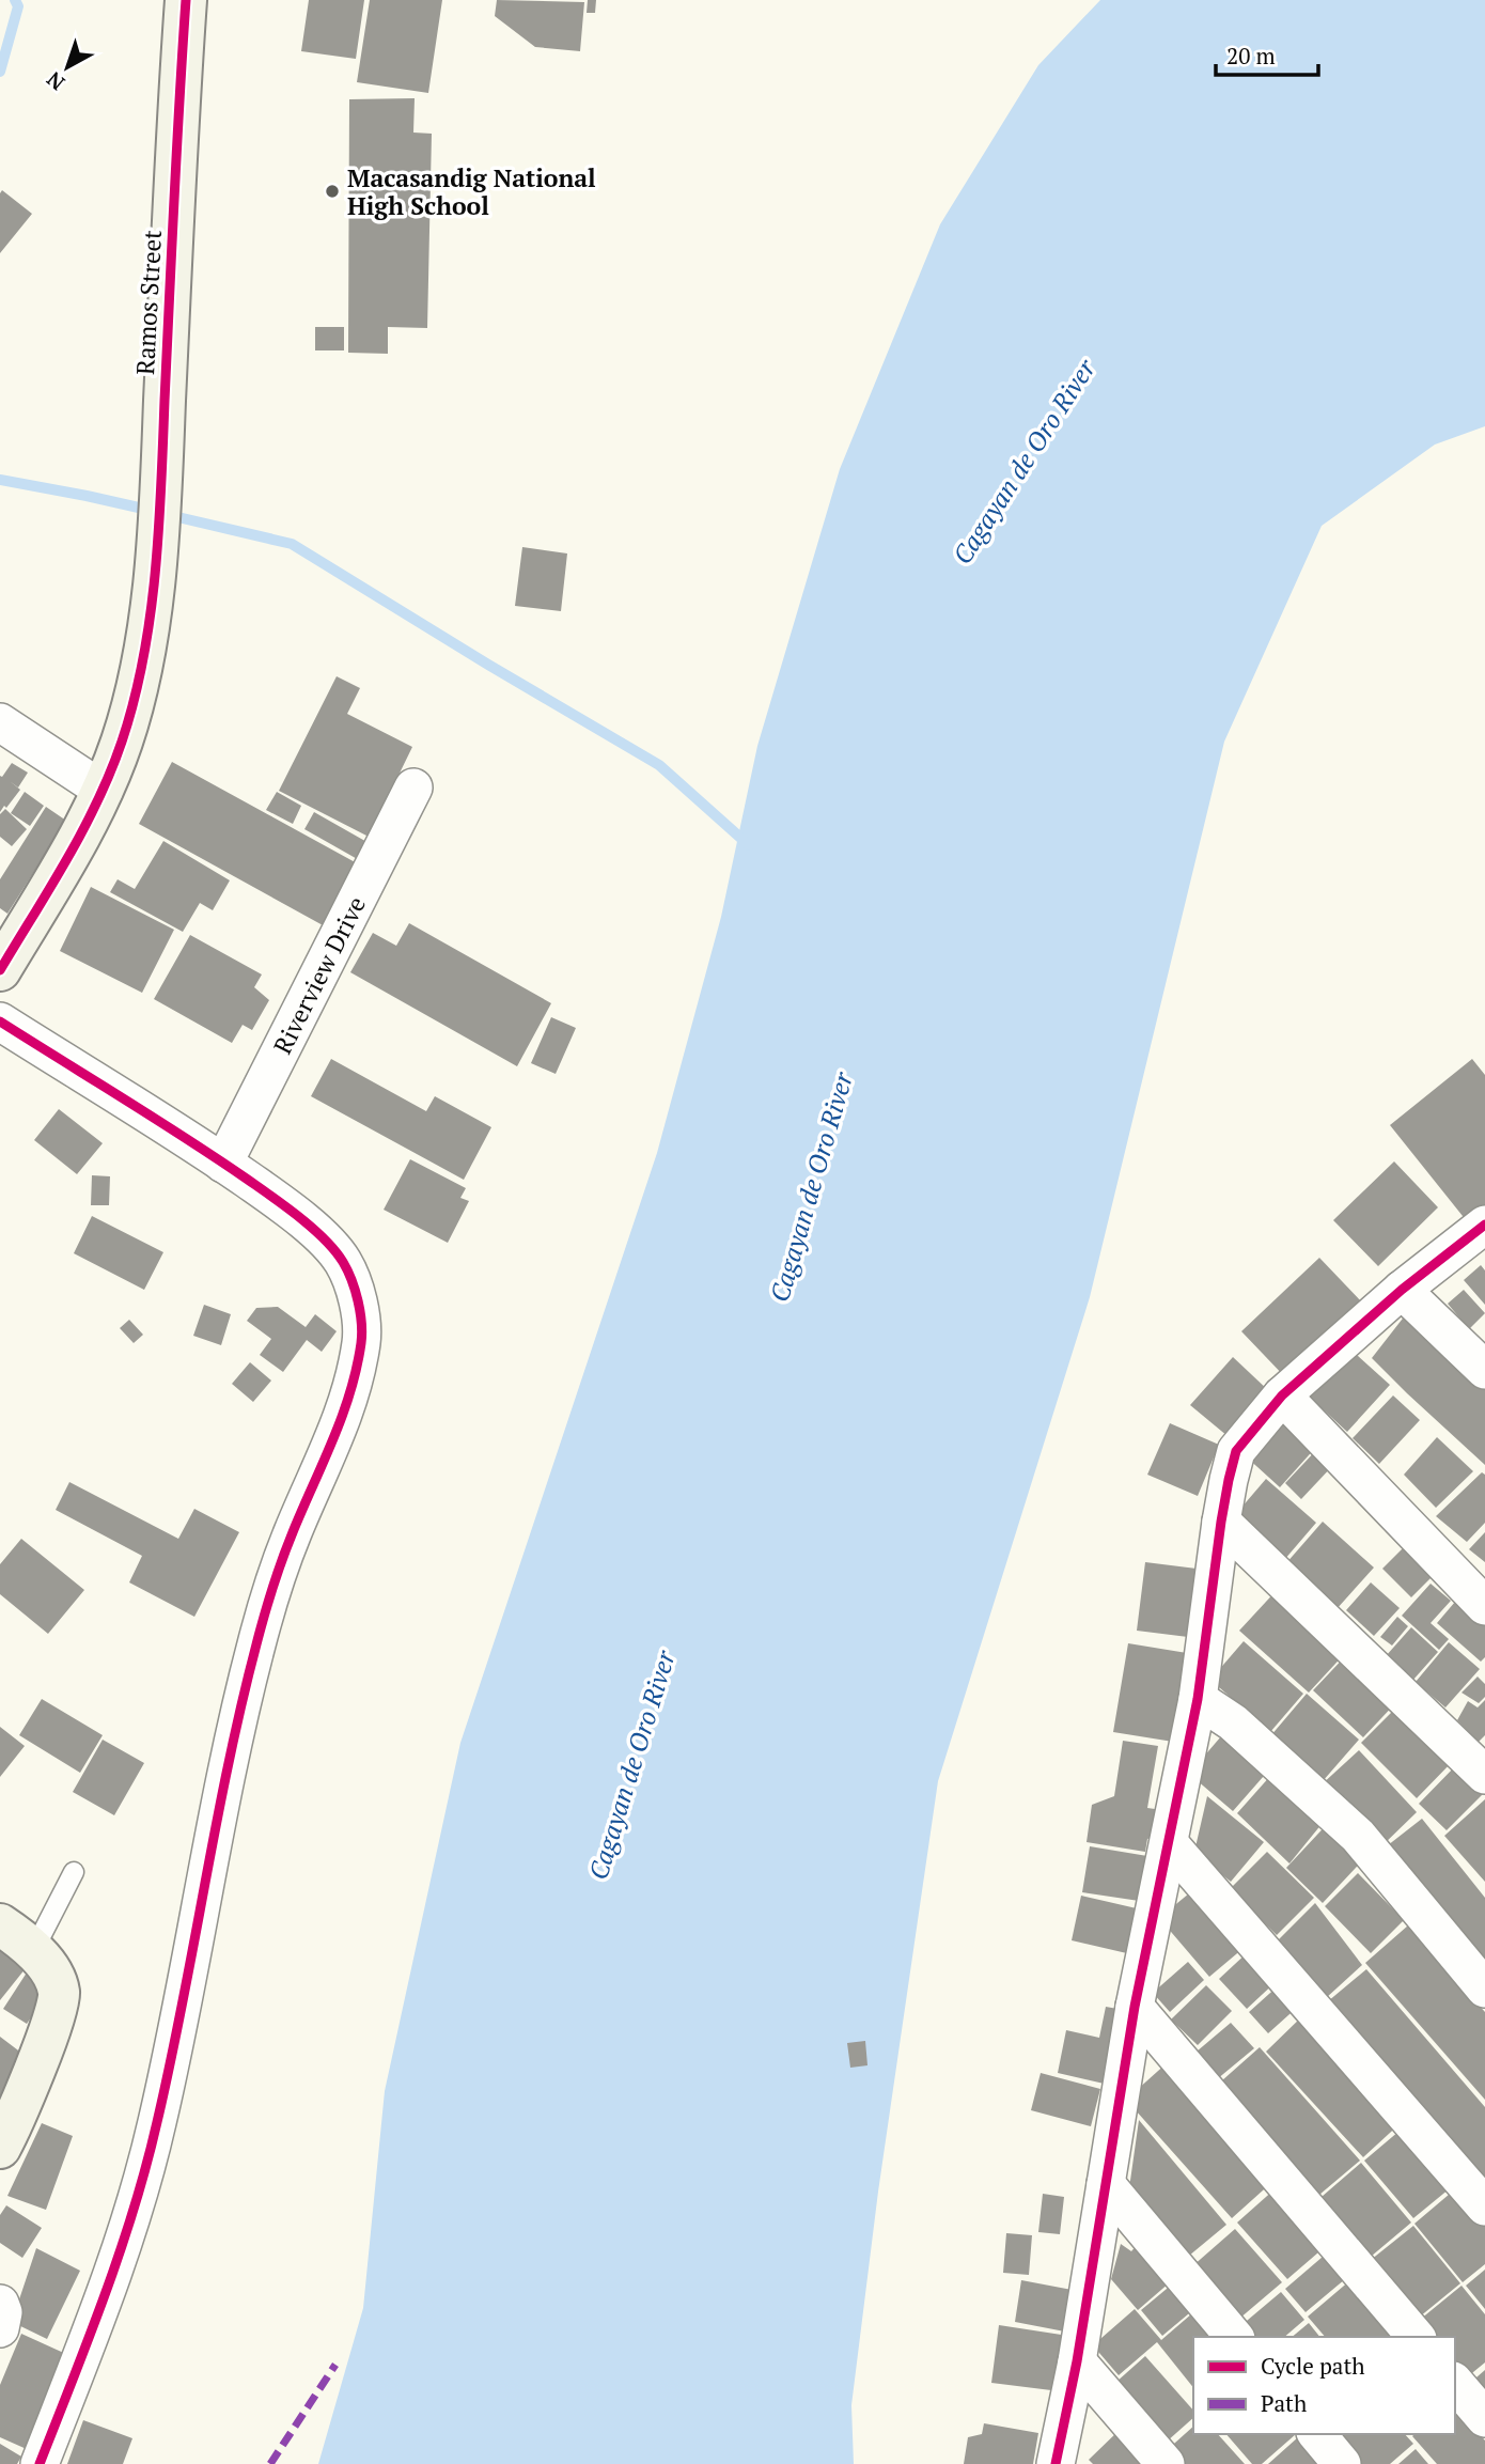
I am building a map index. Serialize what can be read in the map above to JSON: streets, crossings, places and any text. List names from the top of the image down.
{
  "streets": {
    "street": ["Ramos Street", "Riverview Drive"]
  },
  "water": ["Cagayan de Oro River"],
  "places": ["Macasandig National High School"],
  "legend": ["Cycle path", "Path"],
  "scale_bar": "20 m",
  "north": "bottom left"
}
